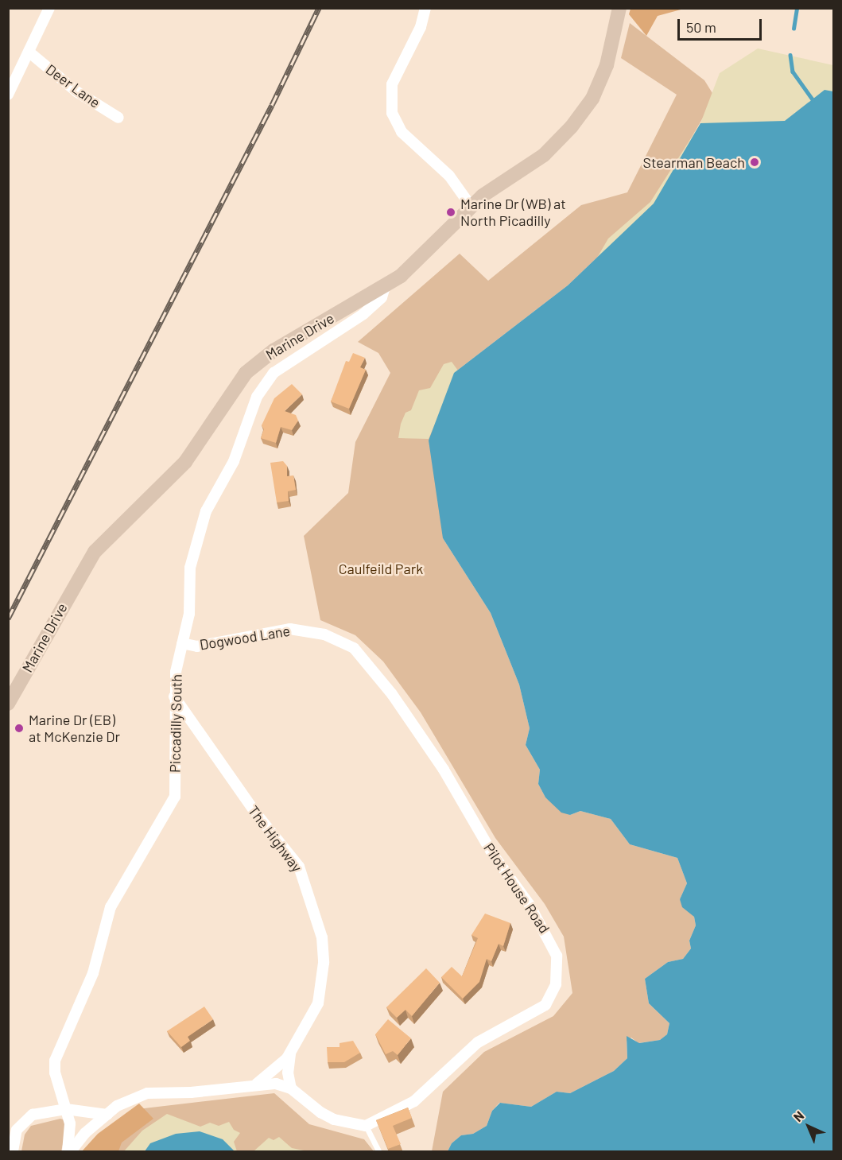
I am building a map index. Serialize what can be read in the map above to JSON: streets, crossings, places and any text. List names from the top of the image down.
{
  "streets": {
    "main road": ["Marine Drive"],
    "street": [
      "Deer Lane",
      "Dogwood Lane",
      "Piccadilly South",
      "The Highway",
      "Pilot House Road"
    ]
  },
  "crossings": [
    ["Marine Drive", "Piccadilly South"],
    ["Dogwood Lane", "Piccadilly South"],
    ["Dogwood Lane", "Pilot House Road"],
    ["Piccadilly South", "The Highway"]
  ],
  "parks": ["Caulfeild Park"],
  "places": ["Stearman Beach", "Marine Dr (WB) at North Picadilly", "Marine Dr (EB) at McKenzie Dr"],
  "scale_bar": "50 m",
  "north": "top left"
}
